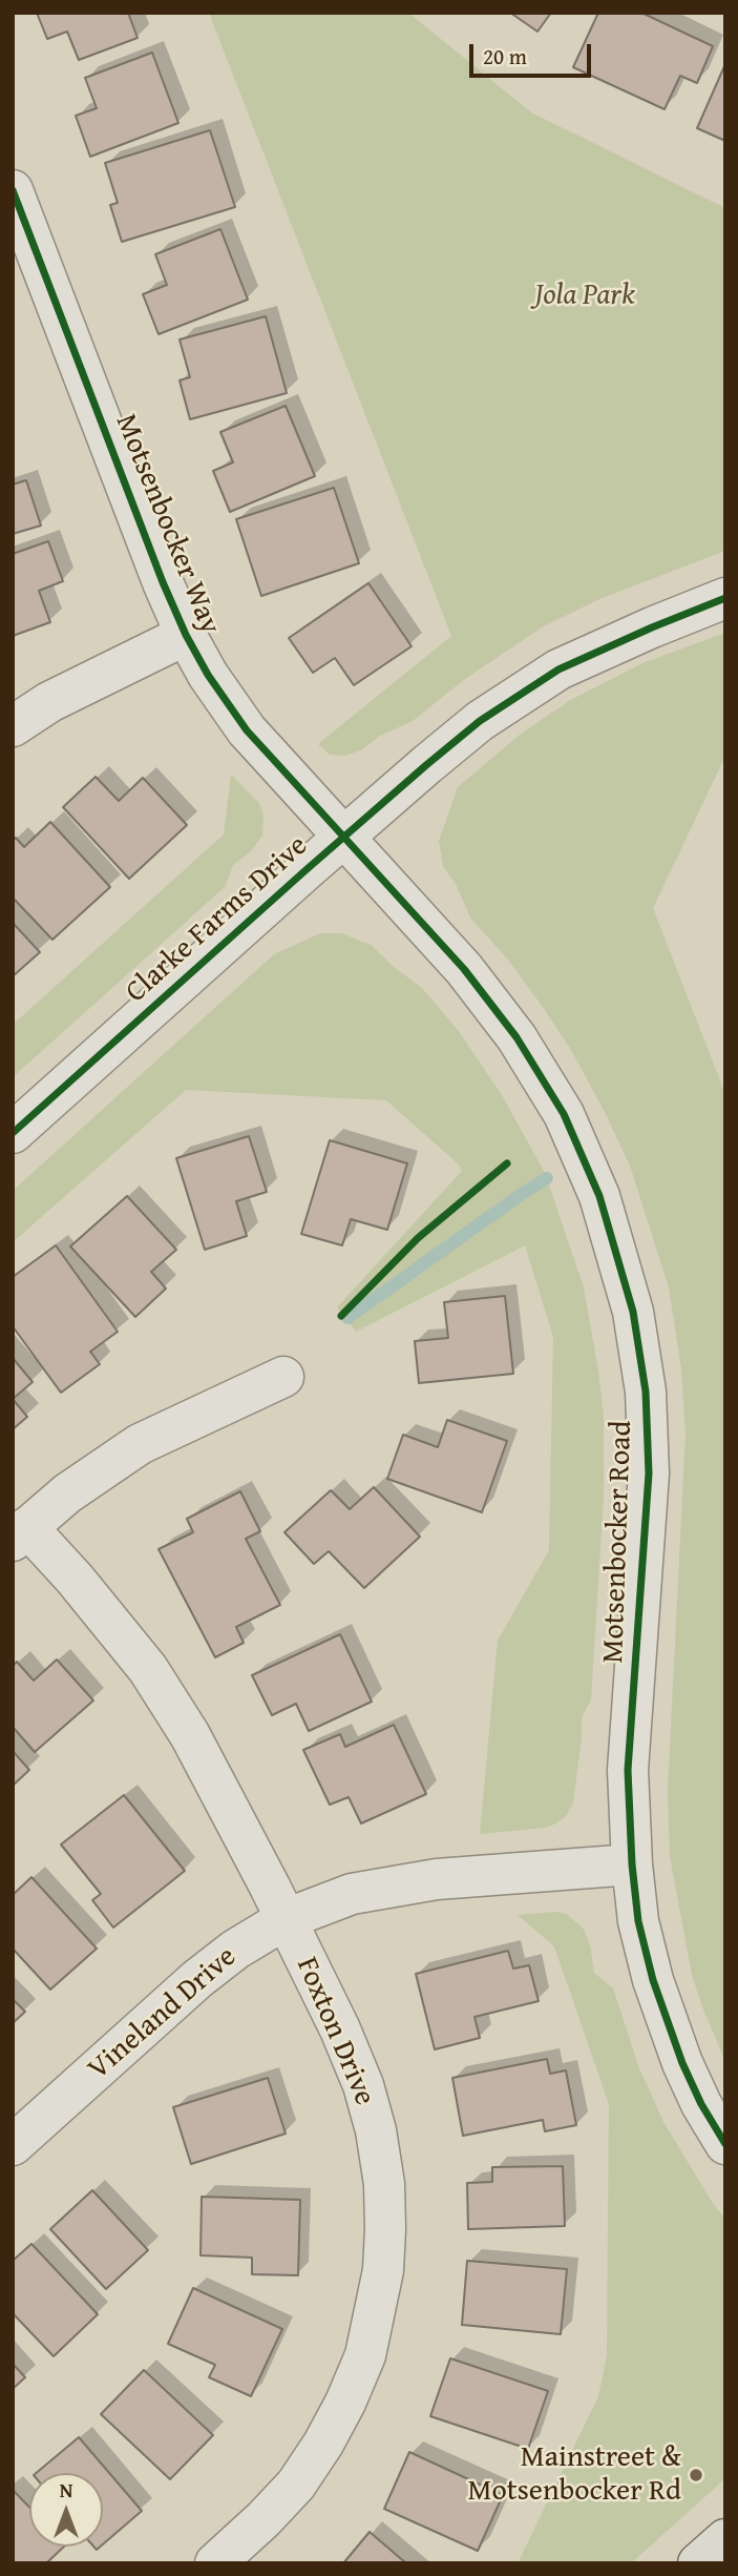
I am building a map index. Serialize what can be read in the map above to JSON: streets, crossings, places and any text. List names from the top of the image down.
{
  "streets": {
    "street": [
      "Motsenbocker Way",
      "Clarke Farms Drive",
      "Motsenbocker Road",
      "Vineland Drive",
      "Foxton Drive"
    ]
  },
  "crossings": [
    ["Motsenbocker Way", "Clarke Farms Drive"],
    ["Motsenbocker Way", "Motsenbocker Road"],
    ["Clarke Farms Drive", "Motsenbocker Road"],
    ["Motsenbocker Road", "Vineland Drive"],
    ["Vineland Drive", "Foxton Drive"]
  ],
  "parks": ["Jola Park"],
  "places": ["Mainstreet & Motsenbocker Rd"],
  "scale_bar": "20 m",
  "north": "top"
}
